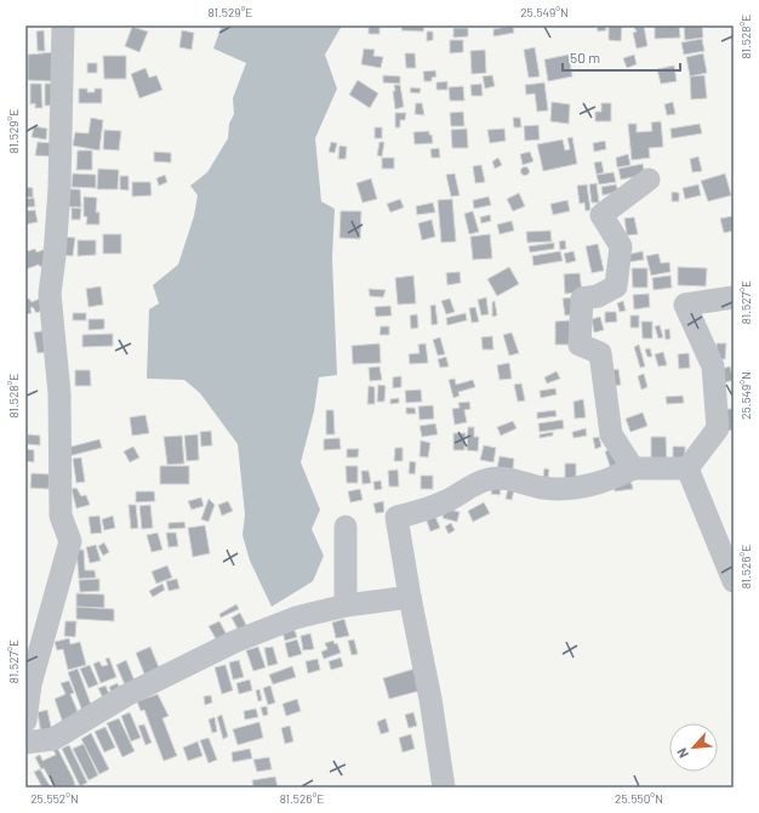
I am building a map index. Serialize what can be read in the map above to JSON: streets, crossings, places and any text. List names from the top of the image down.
{
  "scale_bar": "50 m",
  "north": "bottom left",
  "coordinates": [
    "81.529°E",
    "25.549°N",
    "81.528°E",
    "81.527°E",
    "81.526°E",
    "25.552°N",
    "25.550°N"
  ]
}
